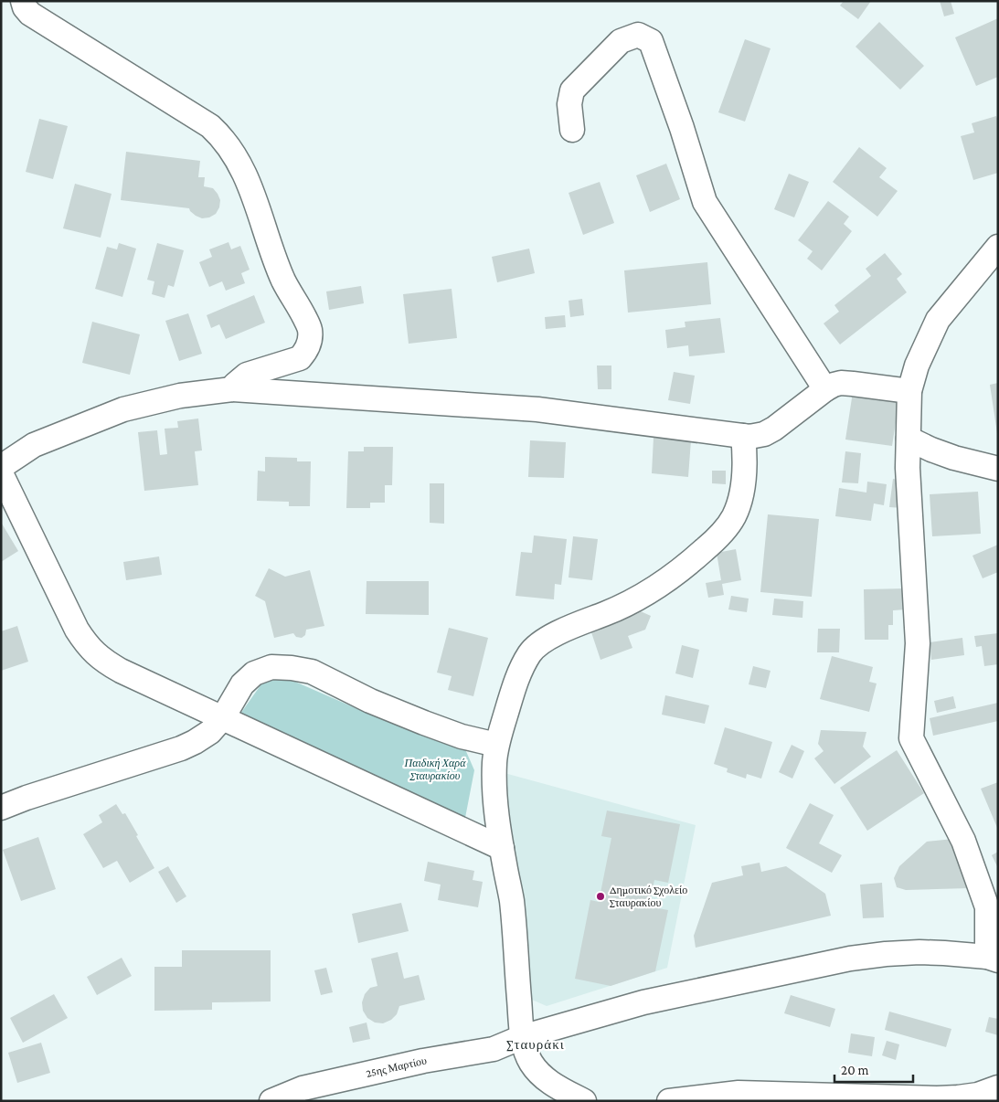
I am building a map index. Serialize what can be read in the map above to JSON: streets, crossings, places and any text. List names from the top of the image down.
{
  "streets": {
    "street": ["25ης Μαρτίου"]
  },
  "districts": ["Σταυράκι"],
  "parks": ["Παιδική Χαρά Σταυρακίου"],
  "places": ["Δημοτικό Σχολείο Σταυρακίου"],
  "scale_bar": "20 m"
}
